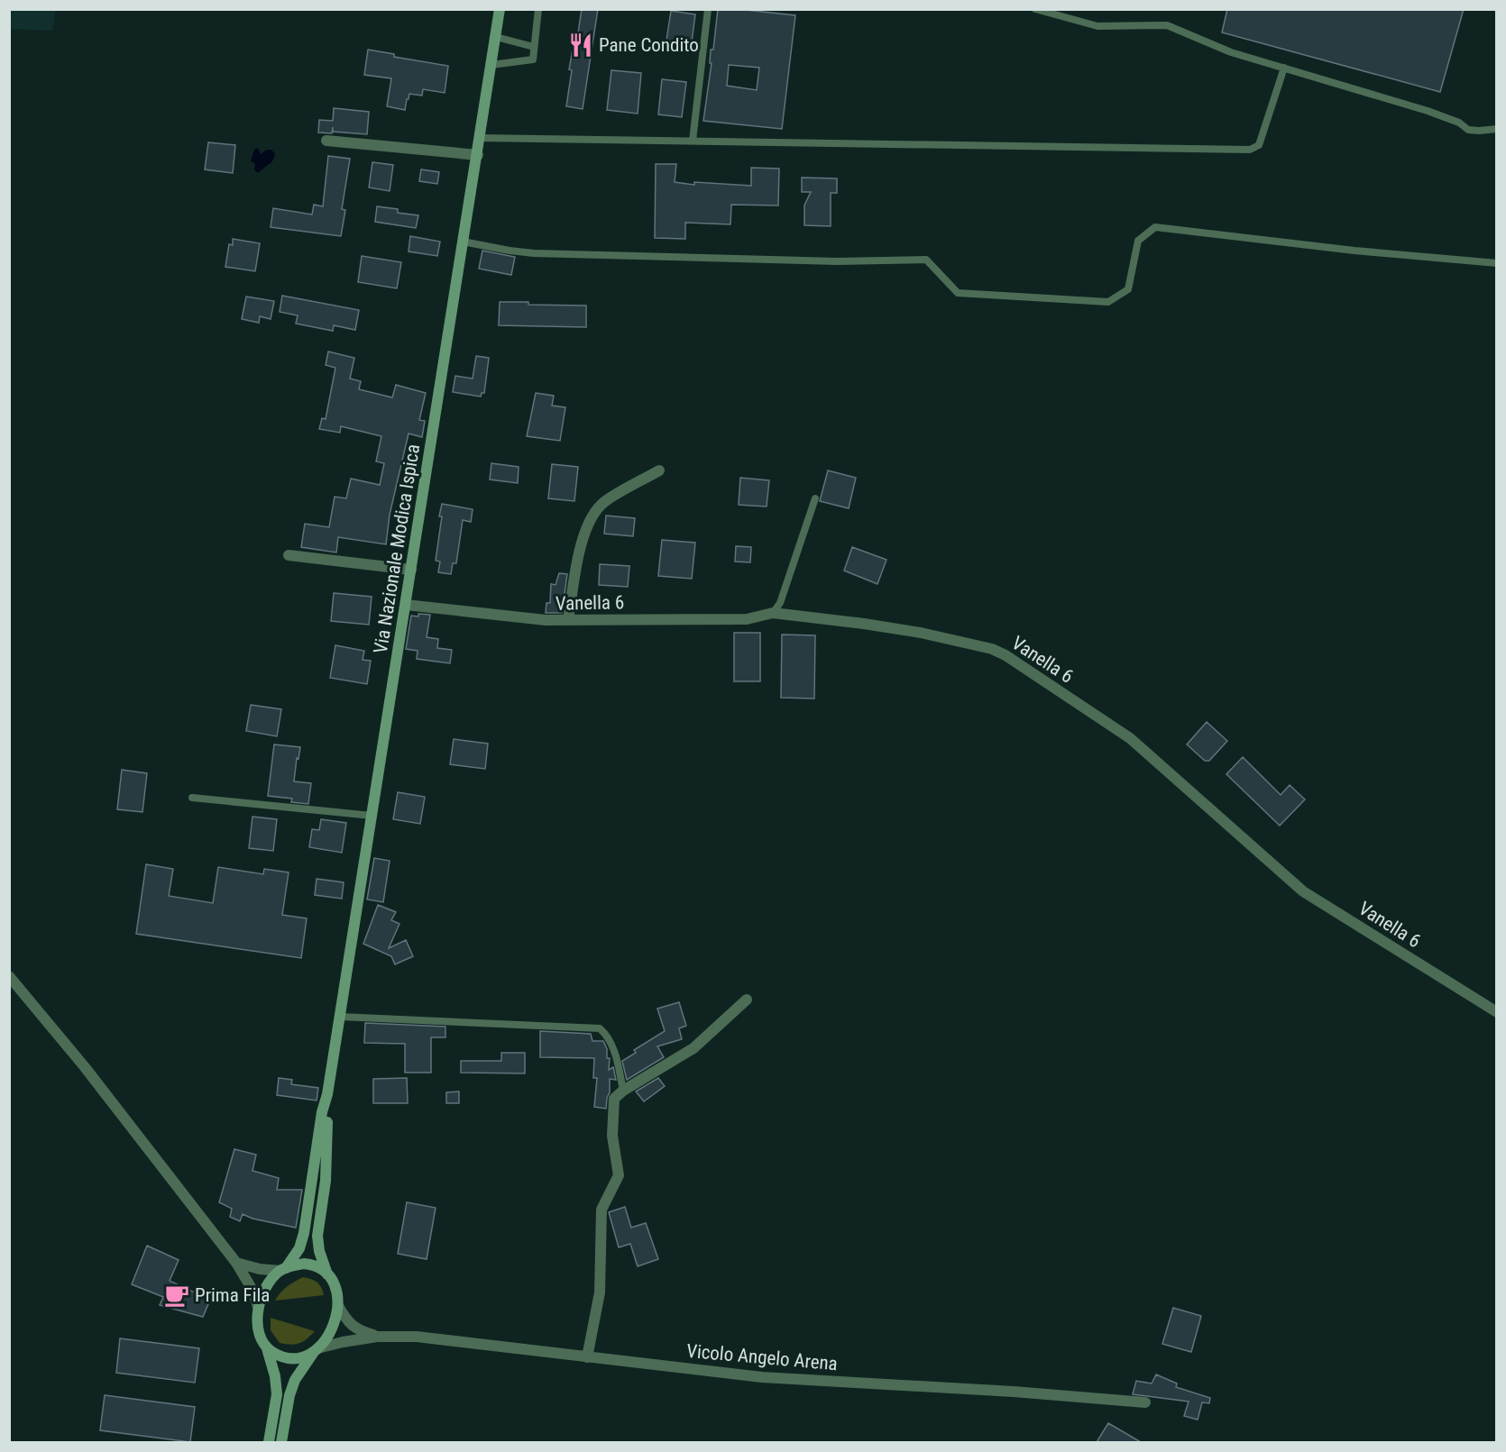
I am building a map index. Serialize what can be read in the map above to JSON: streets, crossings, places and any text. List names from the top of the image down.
{
  "streets": {
    "main road": ["Via Nazionale Modica Ispica"],
    "street": ["Vanella 6", "Vicolo Angelo Arena"]
  },
  "crossings": [
    ["Via Nazionale Modica Ispica", "Vanella 6"]
  ],
  "places": {
    "restaurant": ["Pane Condito"],
    "cafe": ["Prima Fila"]
  }
}
